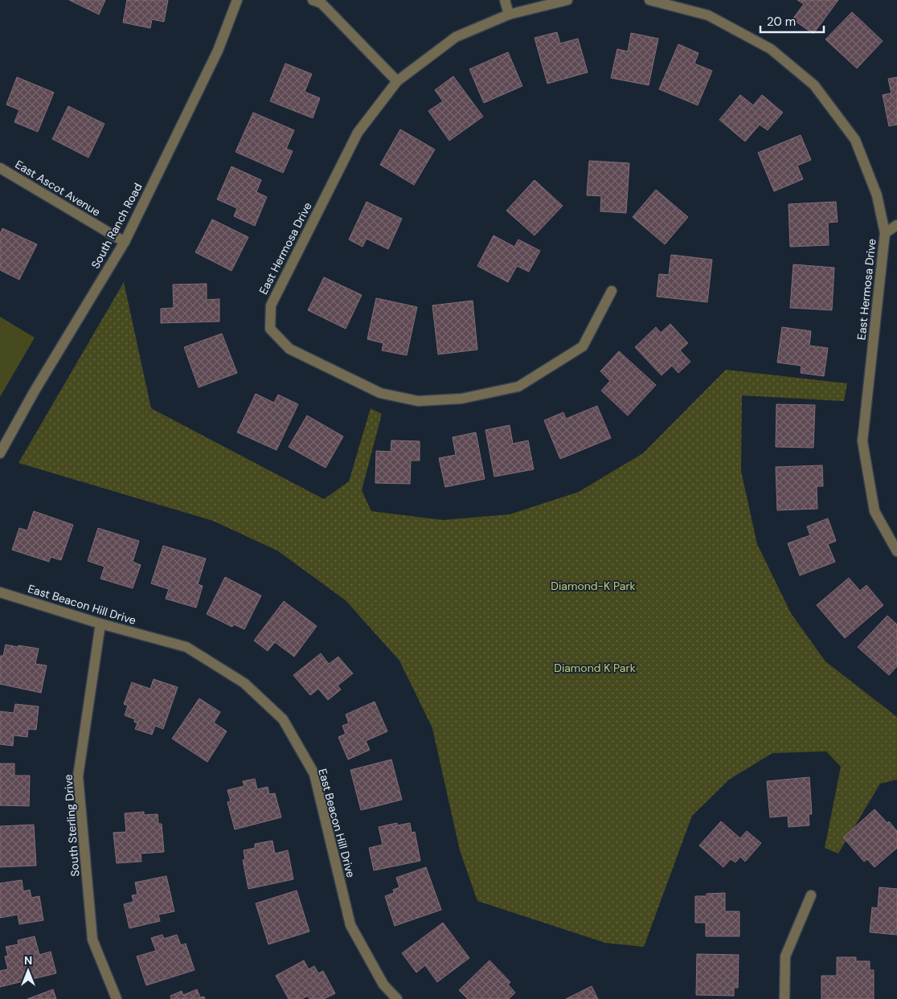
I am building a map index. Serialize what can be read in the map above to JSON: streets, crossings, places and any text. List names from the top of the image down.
{
  "streets": {
    "street": [
      "East Ascot Avenue",
      "South Ranch Road",
      "East Hermosa Drive",
      "East Beacon Hill Drive",
      "South Sterling Drive"
    ]
  },
  "crossings": [
    ["East Ascot Avenue", "South Ranch Road"],
    ["East Beacon Hill Drive", "South Sterling Drive"]
  ],
  "parks": ["Diamond-K Park", "Diamond K Park"],
  "scale_bar": "20 m",
  "north": "top"
}
